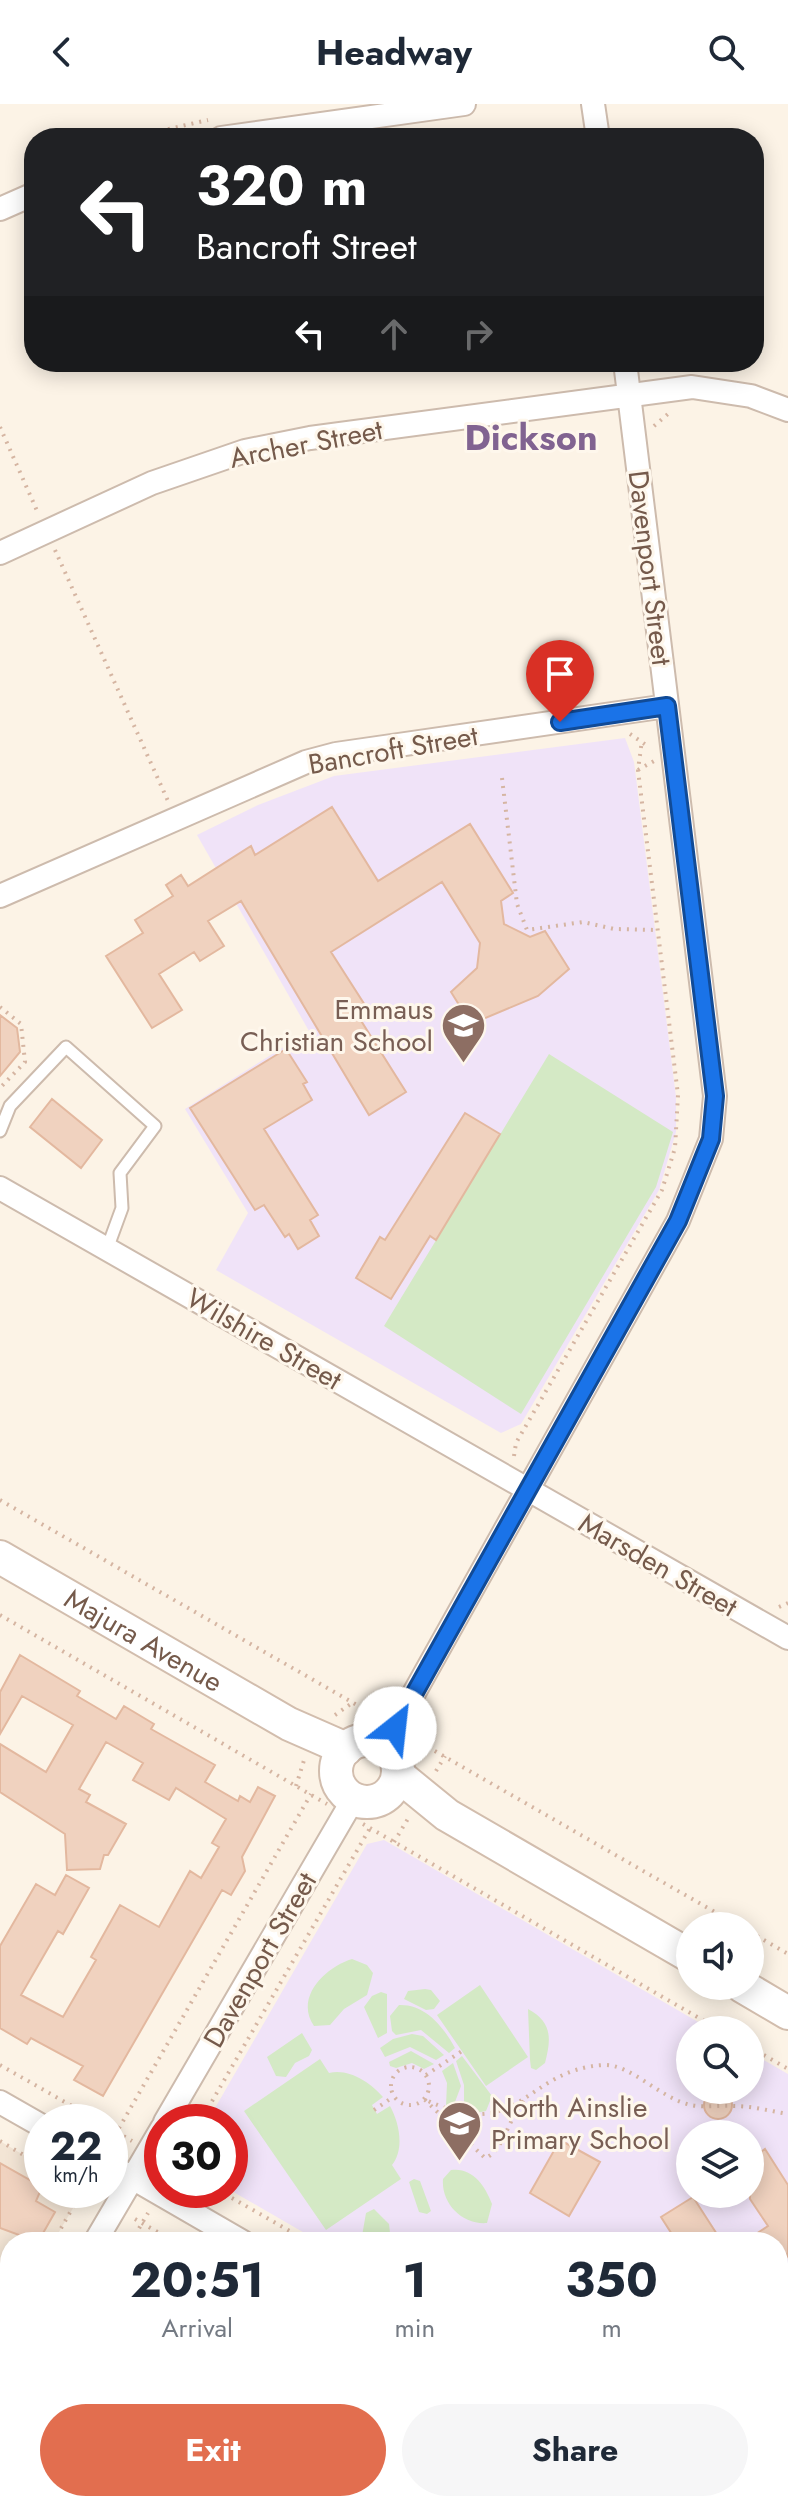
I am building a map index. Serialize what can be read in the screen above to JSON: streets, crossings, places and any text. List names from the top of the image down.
{
  "streets": {
    "main road": ["Majura Avenue"],
    "street": [
      "Archer Street",
      "Davenport Street",
      "Bancroft Street",
      "Wilshire Street",
      "Marsden Street"
    ]
  },
  "crossings": [
    ["Archer Street", "Davenport Street"],
    ["Davenport Street", "Bancroft Street"],
    ["Davenport Street", "Wilshire Street"],
    ["Davenport Street", "Marsden Street"],
    ["Davenport Street", "Majura Avenue"],
    ["Wilshire Street", "Marsden Street"]
  ],
  "districts": ["Dickson"],
  "places": {
    "school or university": ["Emmaus Christian School", "North Ainslie Primary School"]
  },
  "page": {
    "header": "Headway",
    "turn": ["320 m", "Bancroft Street"],
    "speed": "22 km/h",
    "limit": "30",
    "eta": [
      "20:51",
      "Arrival",
      "1",
      "min",
      "350",
      "m"
    ],
    "buttons": ["Exit", "Share"]
  }
}
